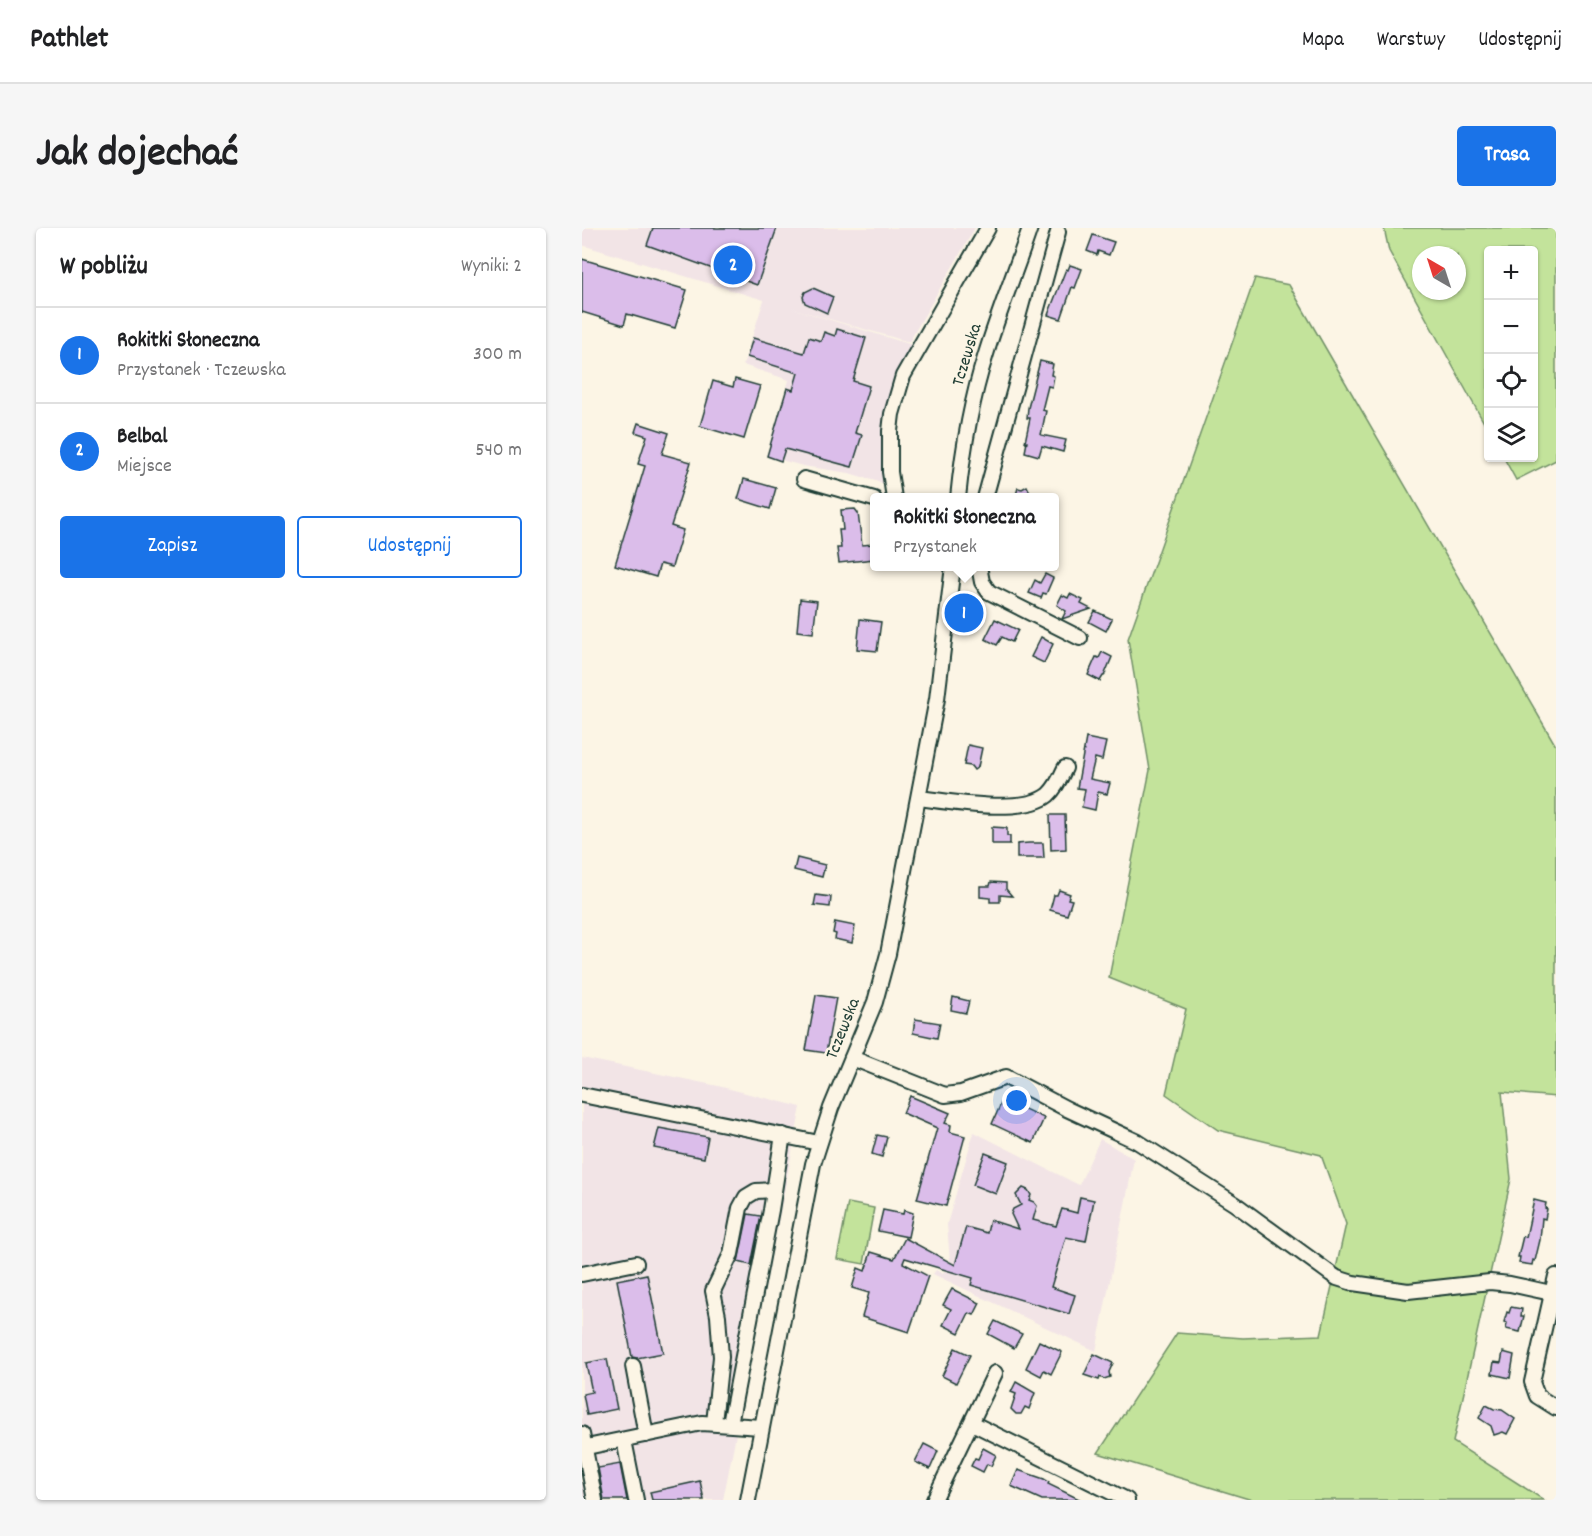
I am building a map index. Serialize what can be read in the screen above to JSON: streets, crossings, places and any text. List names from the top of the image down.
{
  "streets": {
    "street": ["Tczewska"]
  },
  "north": "top left",
  "page": {
    "header": "Pathlet",
    "nav": ["Mapa", "Warstwy", "Udostępnij"],
    "title": "Jak dojechać",
    "buttons": [
      "Trasa",
      ["Zapisz", "Udostępnij"]
    ],
    "heading": ["W pobliżu", "Wyniki: 2"],
    "pins": ["2", "1"],
    "map_buttons": ["+", "−"],
    "list": [
      {
        "mark": "1",
        "name": "Rokitki Słoneczna",
        "note": "Przystanek · Tczewska",
        "value": "300 m"
      },
      {
        "mark": "2",
        "name": "Belbal",
        "note": "Miejsce",
        "value": "540 m"
      }
    ],
    "popup": ["Rokitki Słoneczna", "Przystanek"]
  }
}
